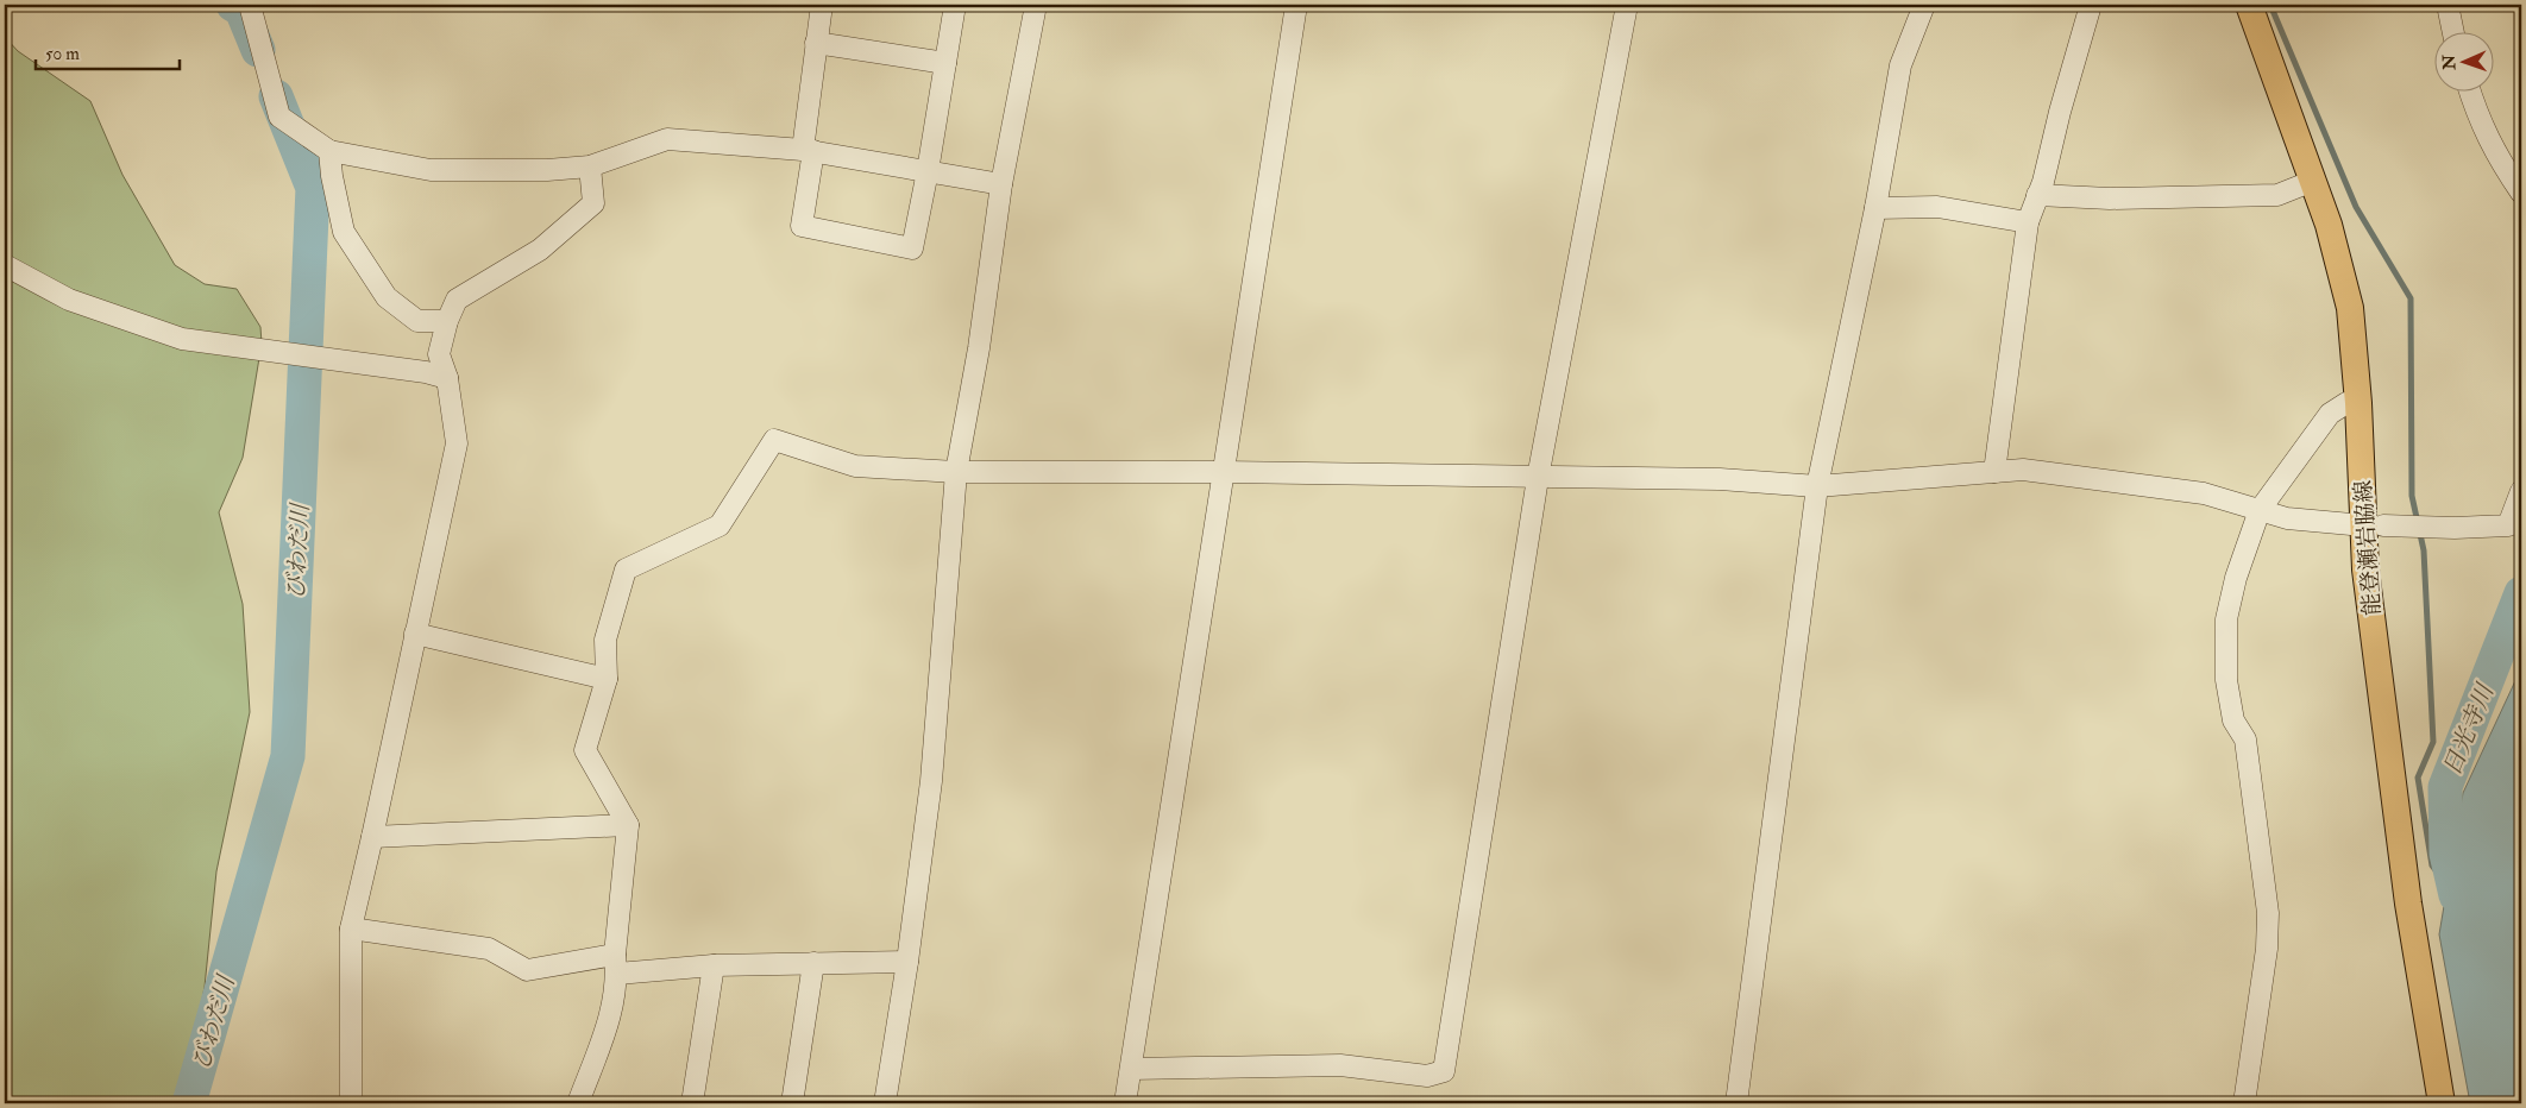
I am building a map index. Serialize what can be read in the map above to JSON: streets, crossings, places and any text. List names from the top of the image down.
{
  "streets": {
    "main road": ["能登瀬岩脇線"]
  },
  "water": ["びわだ川", "日光寺川"],
  "scale_bar": "50 m",
  "north": "left"
}
